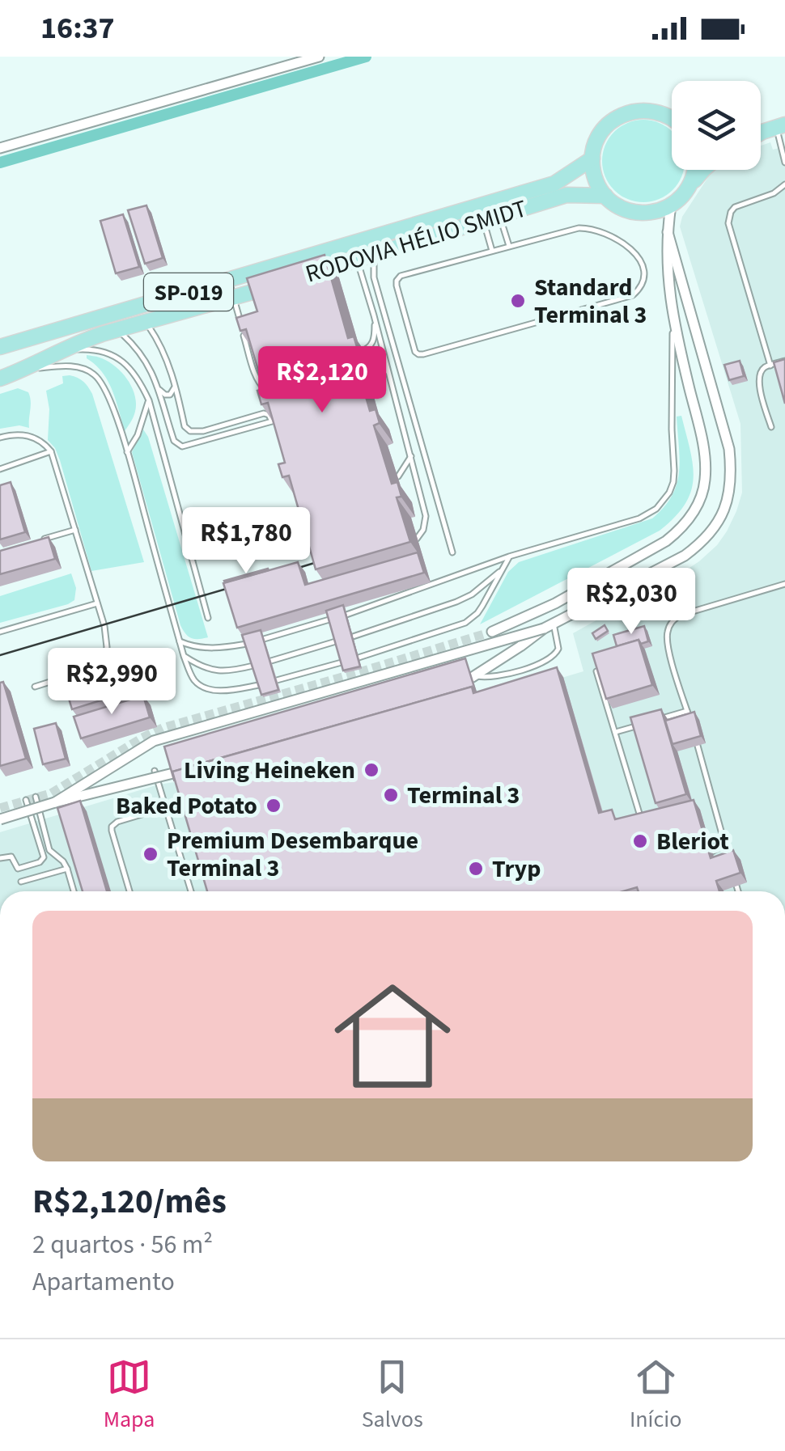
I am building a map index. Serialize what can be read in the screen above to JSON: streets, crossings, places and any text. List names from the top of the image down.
{
  "streets": {
    "main road": ["RODOVIA HÉLIO SMIDT", "SP-019"]
  },
  "places": [
    "Standard Terminal 3",
    "Living Heineken",
    "Terminal 3",
    "Baked Potato",
    "Bleriot",
    "Premium Desembarque Terminal 3",
    "Tryp"
  ],
  "page": {
    "status": "16:37",
    "price": [
      "R$2,120",
      "R$1,780",
      "R$2,030",
      "R$2,990"
    ],
    "list": [
      {
        "name": "R$2,120/mês",
        "note": "2 quartos · 56 m² · Apartamento"
      }
    ],
    "tabs": ["Mapa", "Salvos", "Início"]
  }
}
